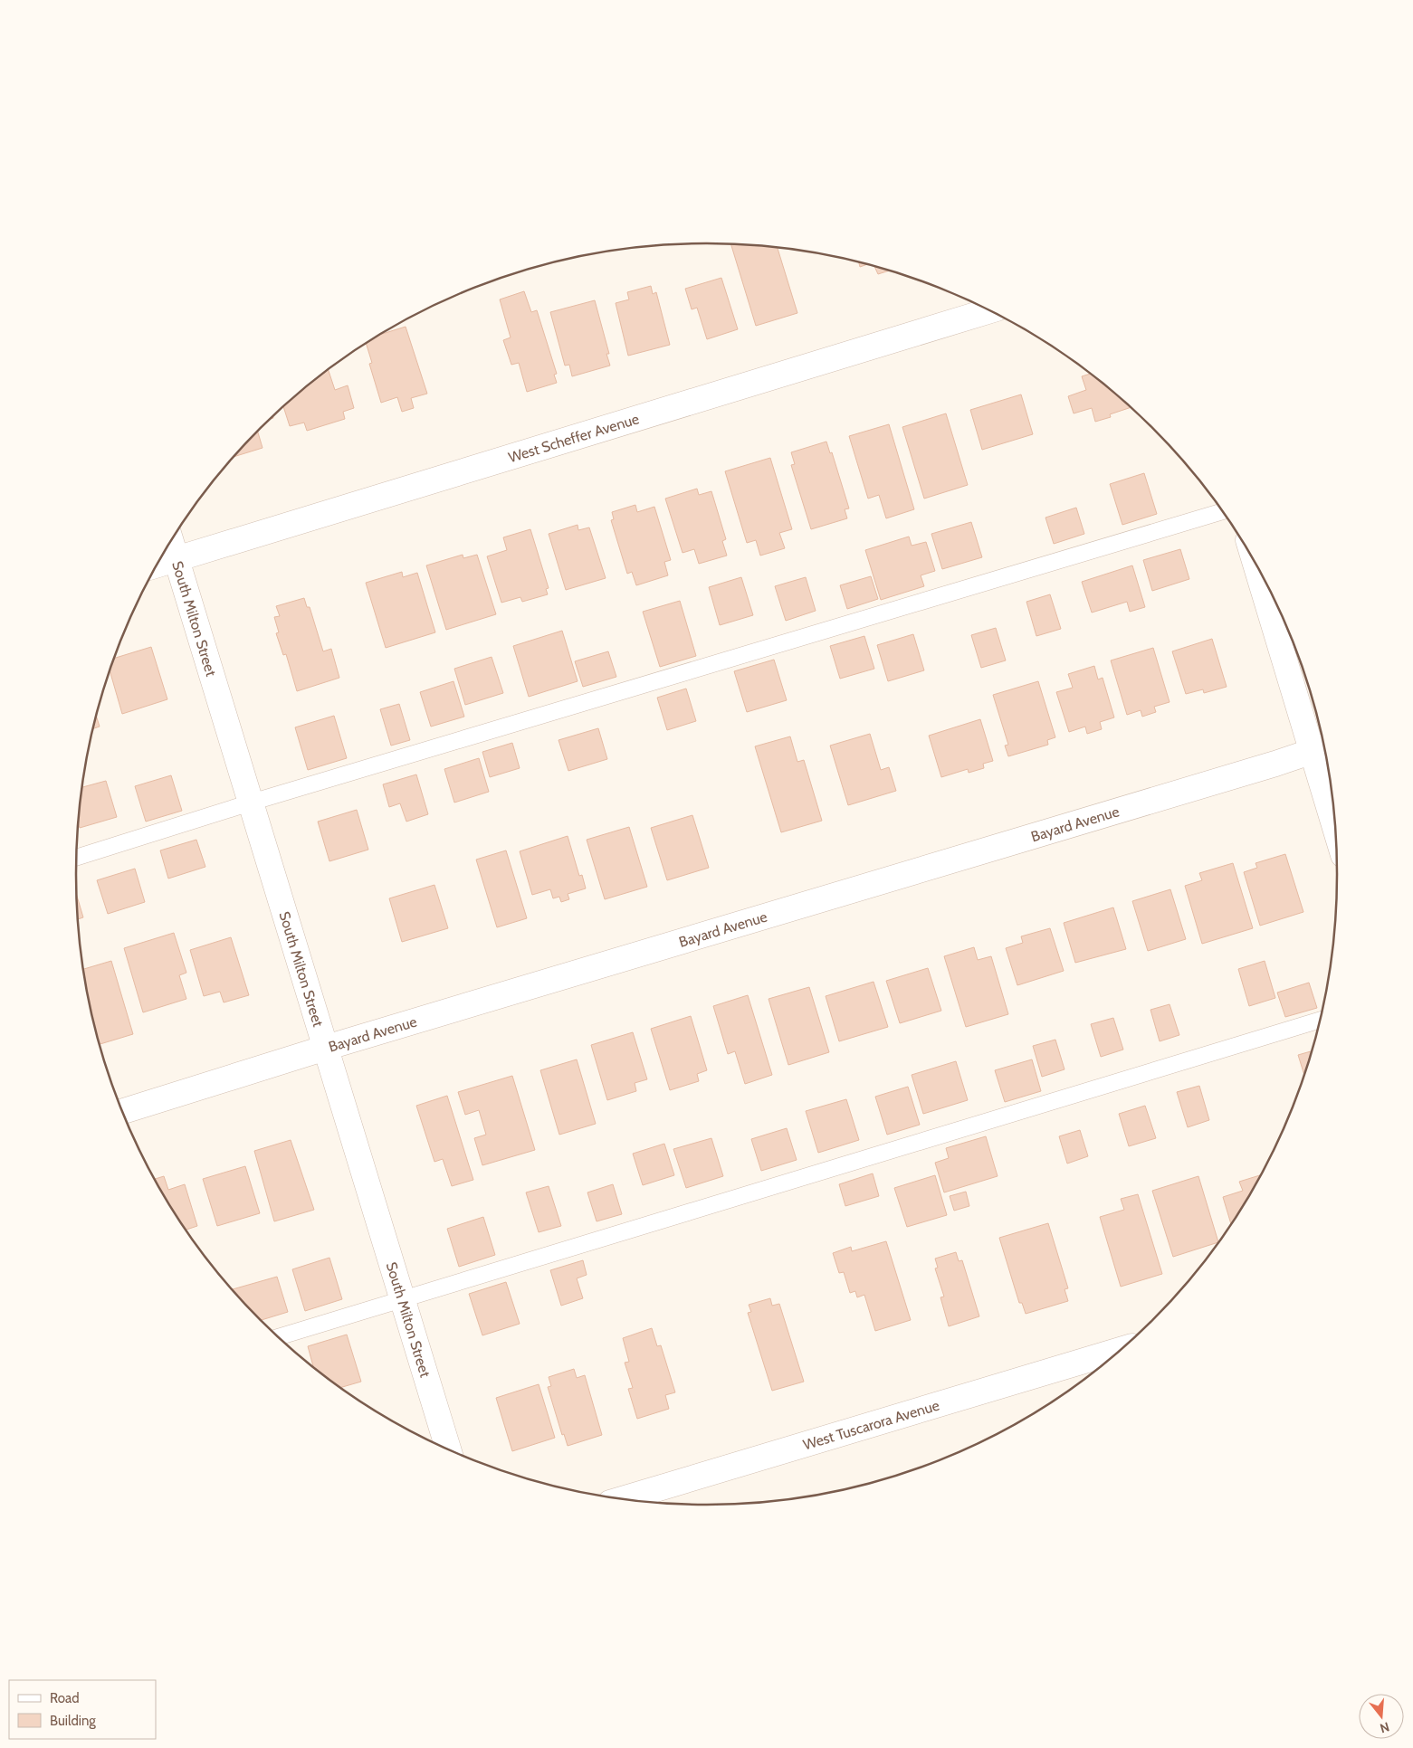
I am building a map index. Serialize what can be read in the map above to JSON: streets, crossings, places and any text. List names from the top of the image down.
{
  "streets": {
    "street": [
      "West Scheffer Avenue",
      "South Milton Street",
      "Bayard Avenue",
      "West Tuscarora Avenue"
    ]
  },
  "crossings": [
    ["West Scheffer Avenue", "South Milton Street"],
    ["South Milton Street", "Bayard Avenue"]
  ],
  "legend": ["Road", "Building"],
  "north": "bottom"
}
